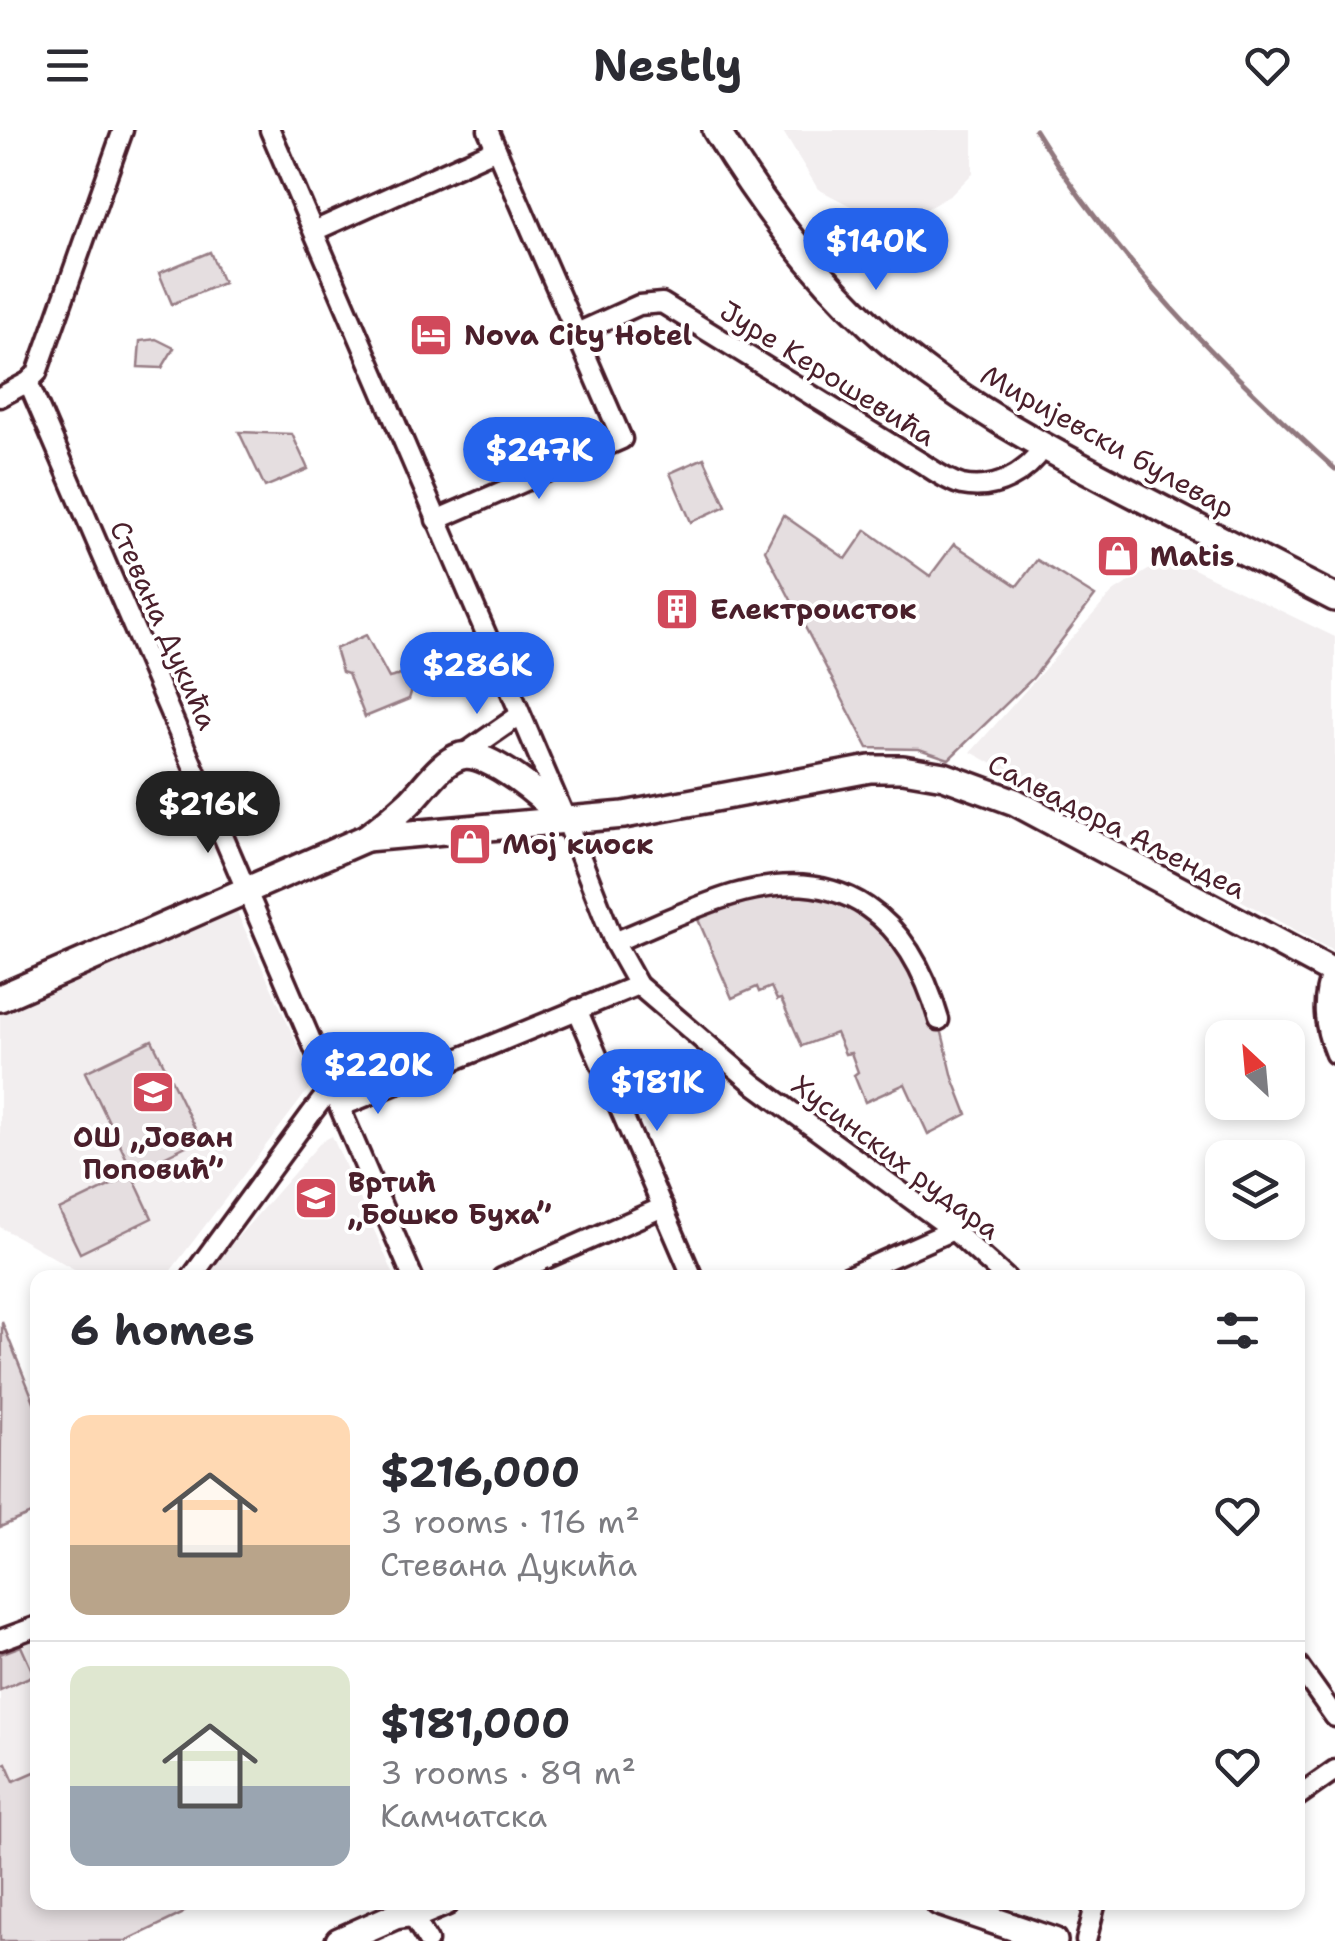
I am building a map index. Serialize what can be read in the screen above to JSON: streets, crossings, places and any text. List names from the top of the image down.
{
  "streets": {
    "street": [
      "Јуре Керошевића",
      "Миријевски булевар",
      "Стевана Дукића",
      "Салвадора Аљендеа",
      "Хусинских рудара"
    ]
  },
  "crossings": [
    ["Јуре Керошевића", "Миријевски булевар"],
    ["Салвадора Аљендеа", "Хусинских рудара"]
  ],
  "places": {
    "hotel": ["Nova City Hotel"],
    "shop": ["Matis", "Мој киоск"],
    "building": ["Електроисток"],
    "school or university": ["ОШ „Јован Поповић”", "Вртић „Бошко Буха”"]
  },
  "north": "top left",
  "page": {
    "header": "Nestly",
    "price": [
      "$140K",
      "$247K",
      "$286K",
      "$216K",
      "$220K",
      "$181K"
    ],
    "heading": "6 homes",
    "list": [
      {
        "name": "$216,000",
        "note": "3 rooms · 116 m² · Стевана Дукића"
      },
      {
        "name": "$181,000",
        "note": "3 rooms · 89 m² · Камчатска"
      }
    ]
  }
}
